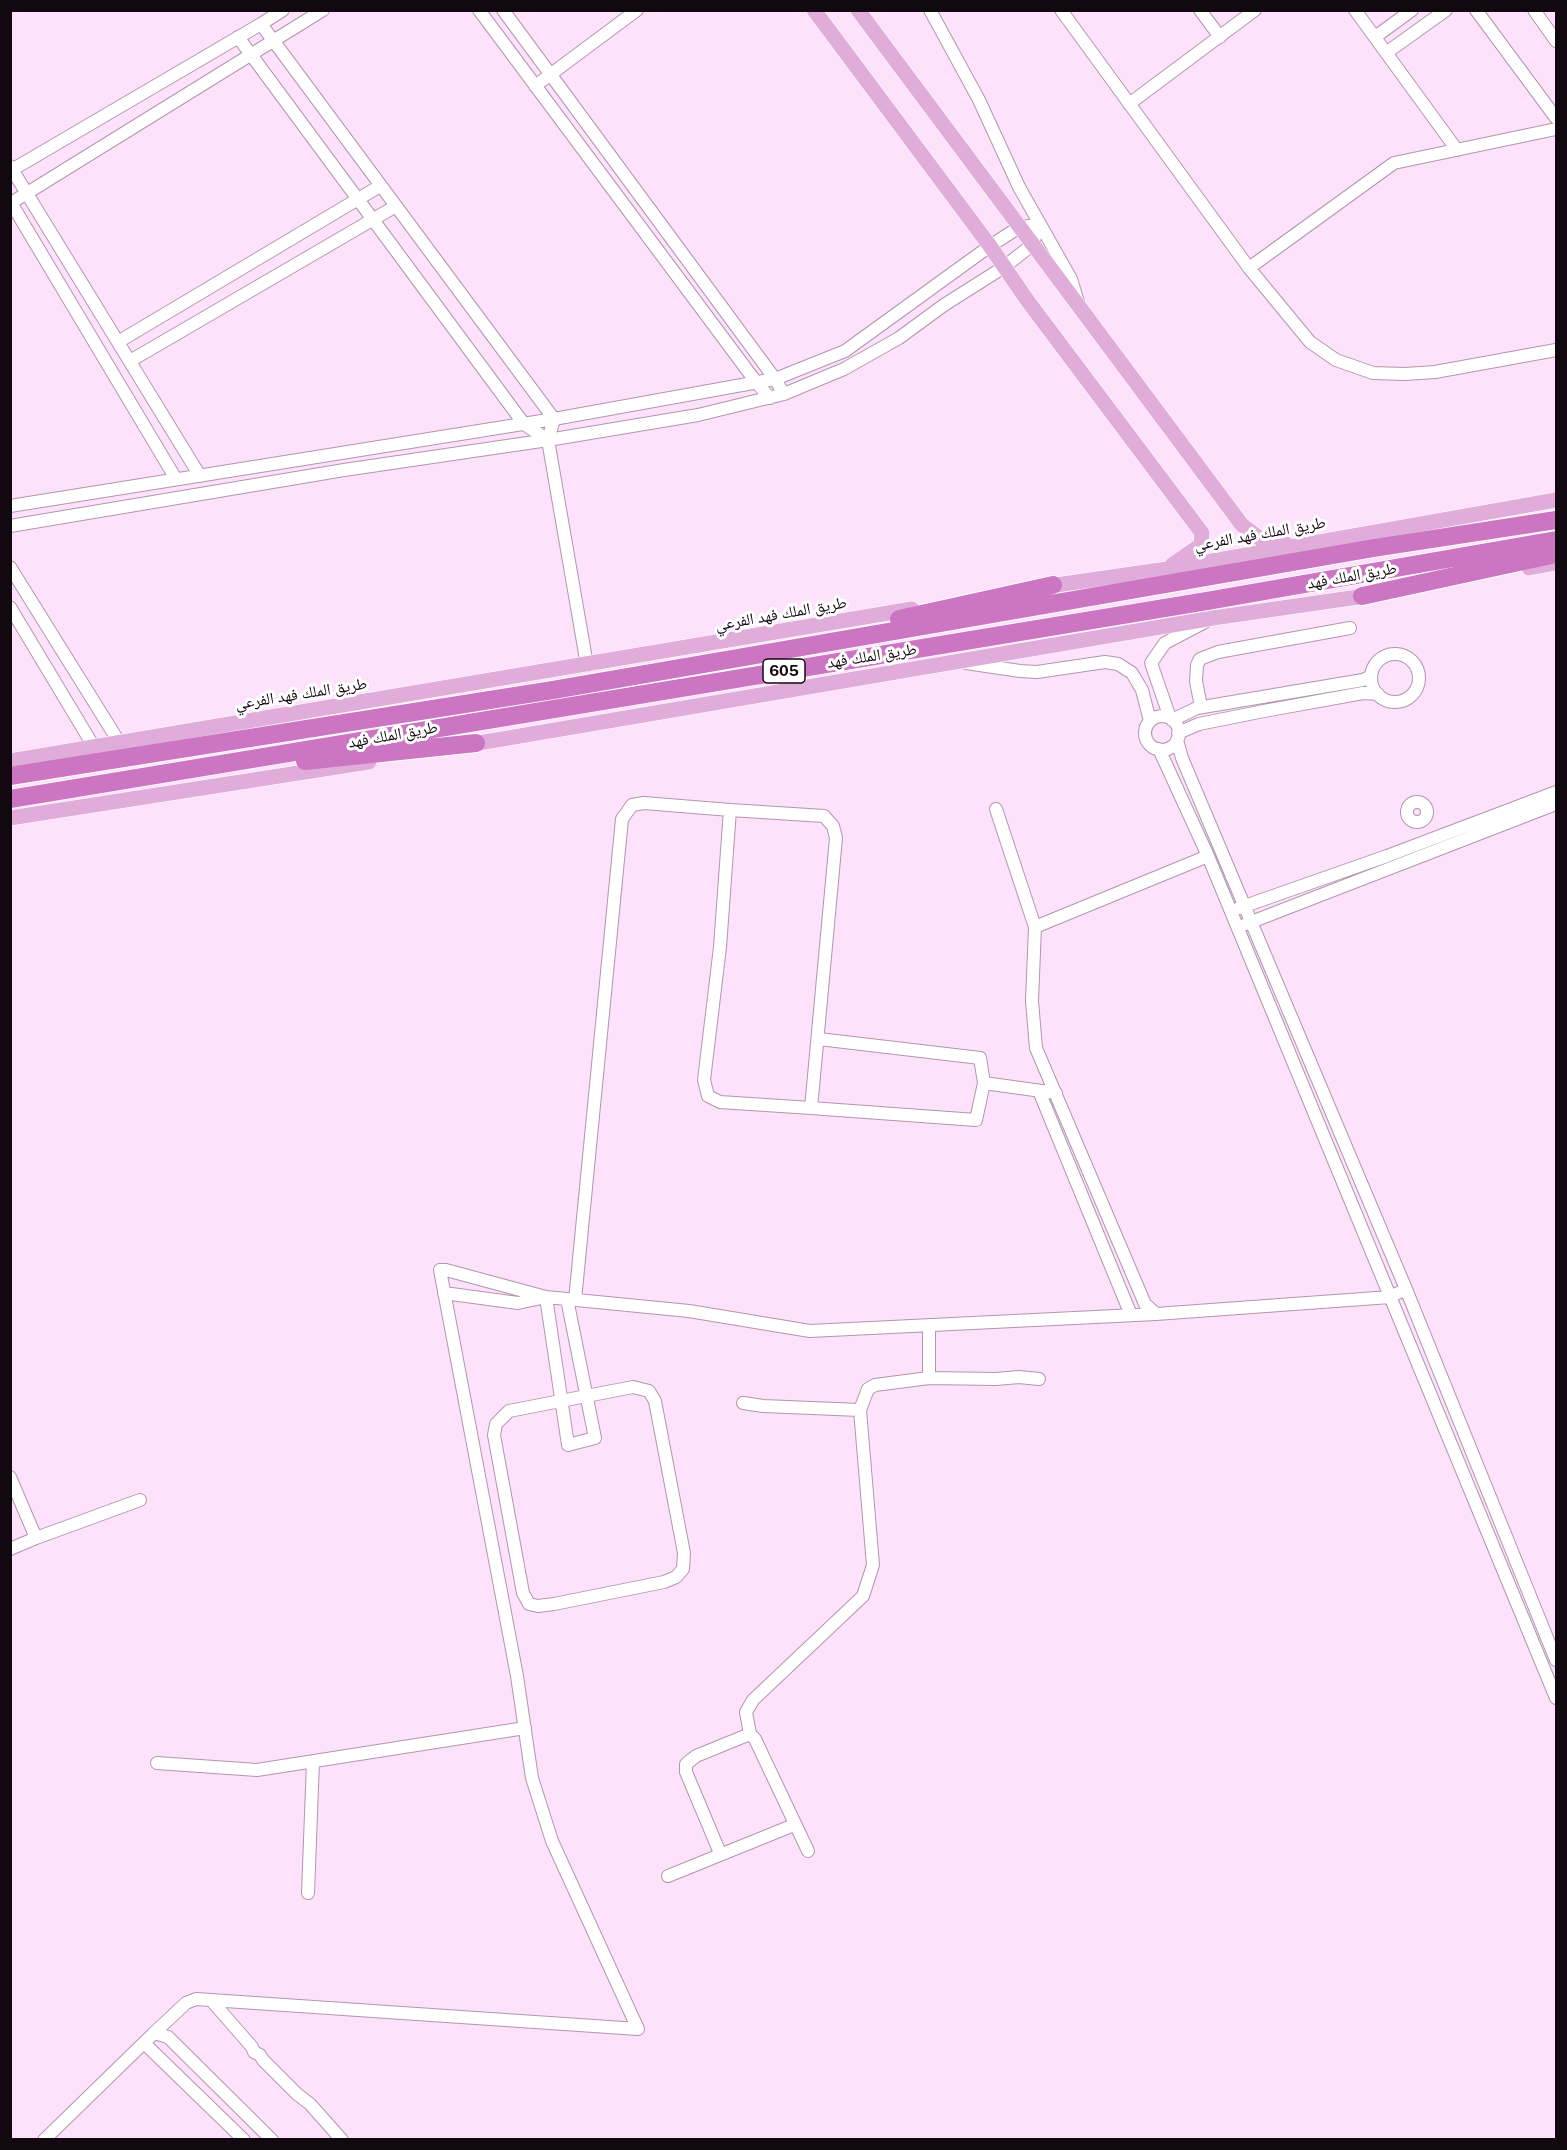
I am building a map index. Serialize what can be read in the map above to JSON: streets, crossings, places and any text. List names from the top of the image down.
{
  "streets": {
    "highway": ["طريق الملك فهد", "605"],
    "main road": ["طريق الملك فهد الفرعي"]
  }
}
